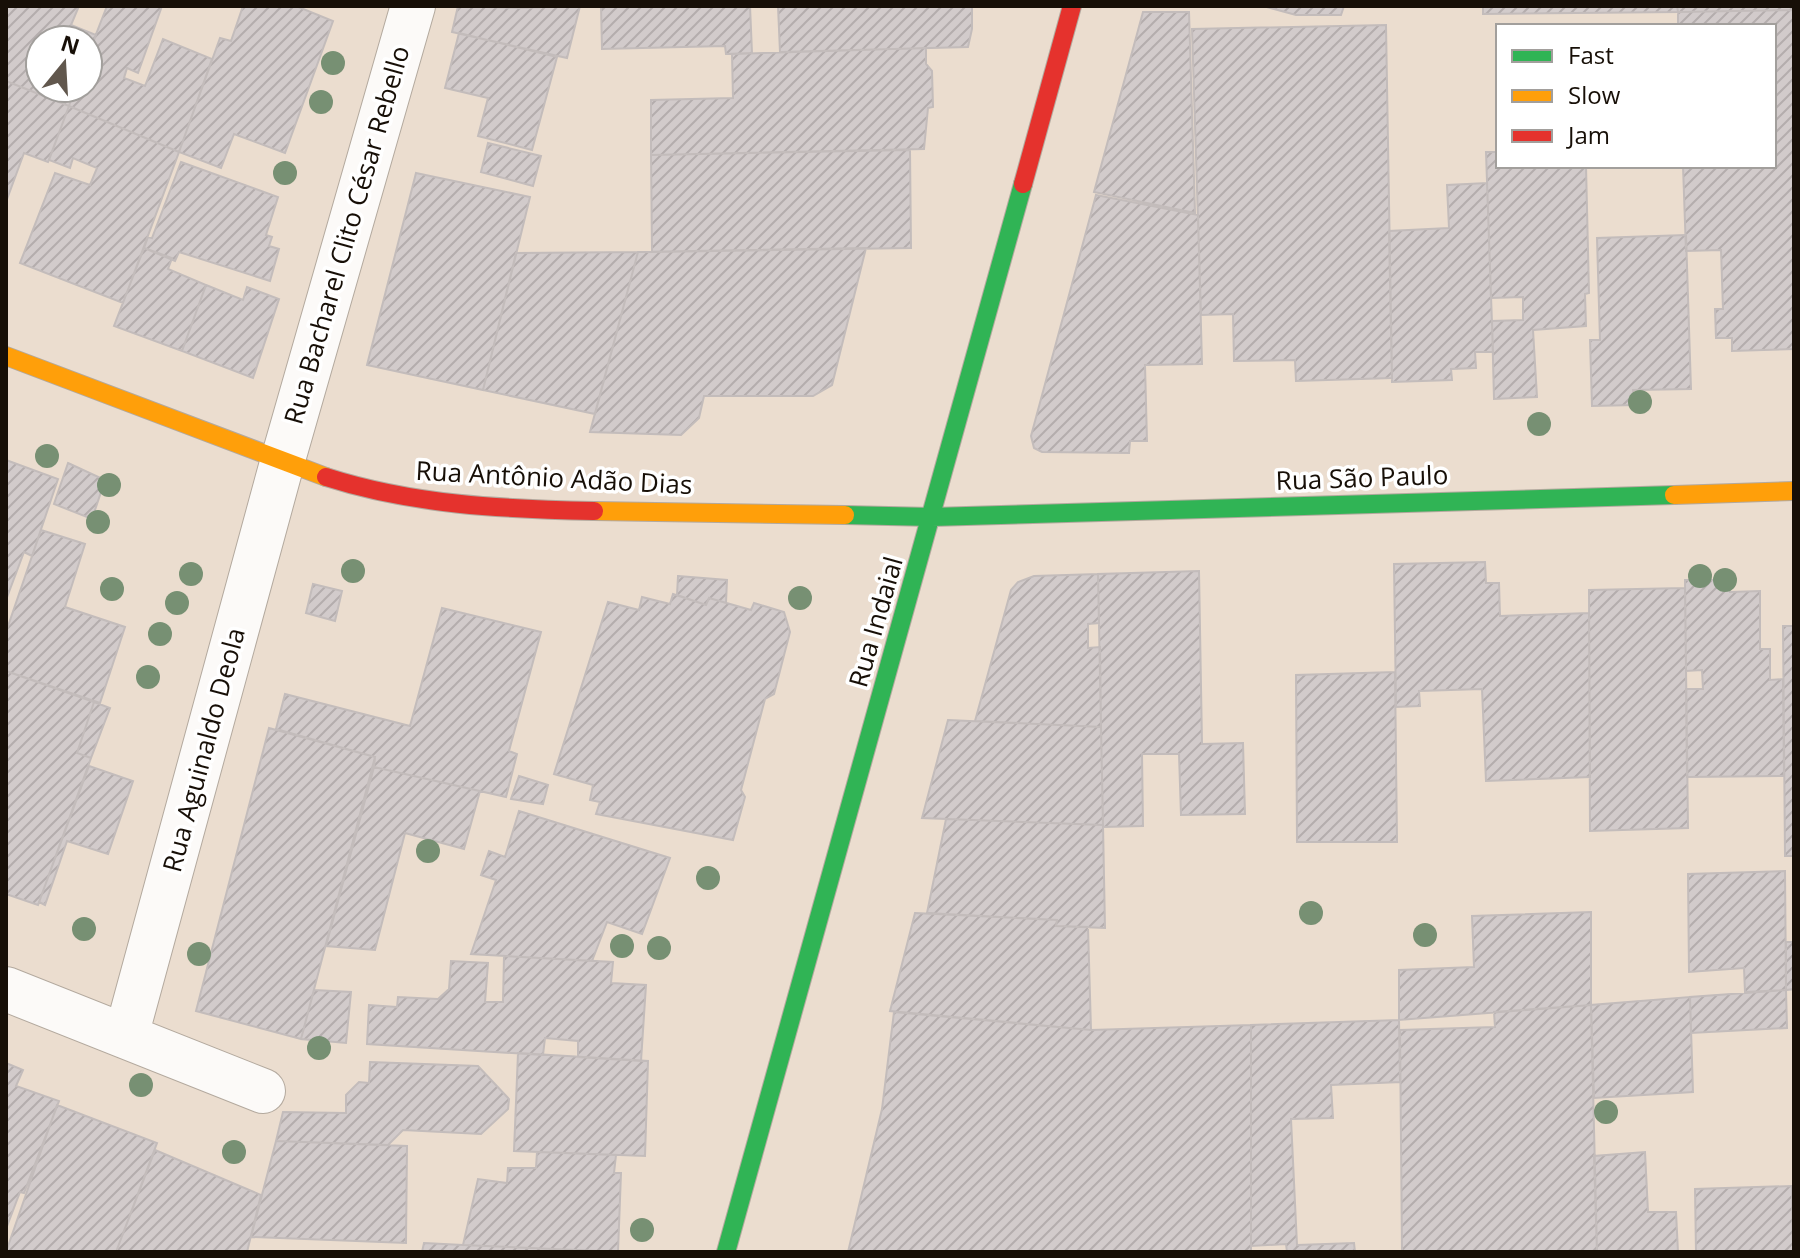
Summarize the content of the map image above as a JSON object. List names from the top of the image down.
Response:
{
  "streets": {
    "street": [
      "Rua Bacharel Clito César Rebello",
      "Rua Antônio Adão Dias",
      "Rua São Paulo",
      "Rua Indaial",
      "Rua Aguinaldo Deola"
    ]
  },
  "crossings": [
    ["Rua Bacharel Clito César Rebello", "Rua Antônio Adão Dias"],
    ["Rua Bacharel Clito César Rebello", "Rua Aguinaldo Deola"],
    ["Rua Antônio Adão Dias", "Rua São Paulo"],
    ["Rua Antônio Adão Dias", "Rua Indaial"],
    ["Rua Antônio Adão Dias", "Rua Aguinaldo Deola"],
    ["Rua São Paulo", "Rua Indaial"]
  ],
  "legend": ["Fast", "Slow", "Jam"],
  "north": "top"
}
